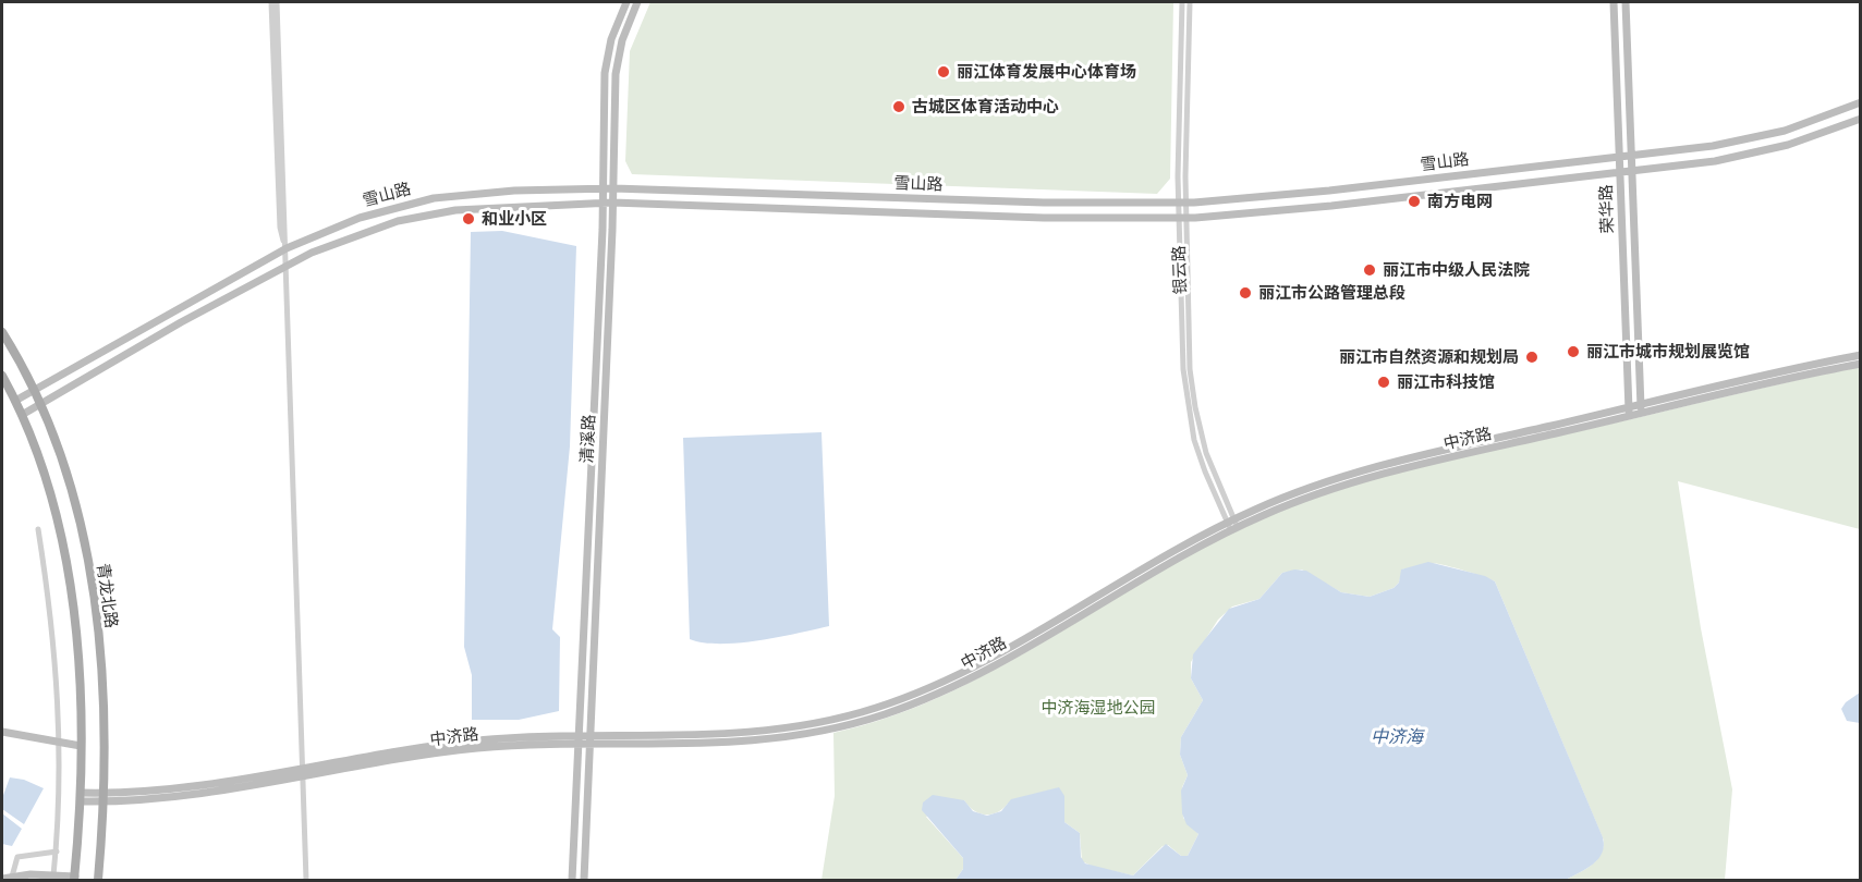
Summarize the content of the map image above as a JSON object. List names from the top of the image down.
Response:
{
  "streets": {
    "main road": ["青龙北路"],
    "street": [
      "雪山路",
      "荣华路",
      "银云路",
      "清溪路",
      "中济路"
    ]
  },
  "crossings": [
    ["雪山路", "荣华路"],
    ["雪山路", "银云路"],
    ["雪山路", "清溪路"],
    ["雪山路", "青龙北路"],
    ["荣华路", "中济路"],
    ["银云路", "中济路"],
    ["清溪路", "中济路"],
    ["中济路", "青龙北路"]
  ],
  "water": ["中济海"],
  "parks": ["中济海湿地公园"],
  "places": [
    "丽江体育发展中心体育场",
    "古城区体育活动中心",
    "南方电网",
    "和业小区",
    "丽江市中级人民法院",
    "丽江市公路管理总段",
    "丽江市城市规划展览馆",
    "丽江市自然资源和规划局",
    "丽江市科技馆"
  ]
}
